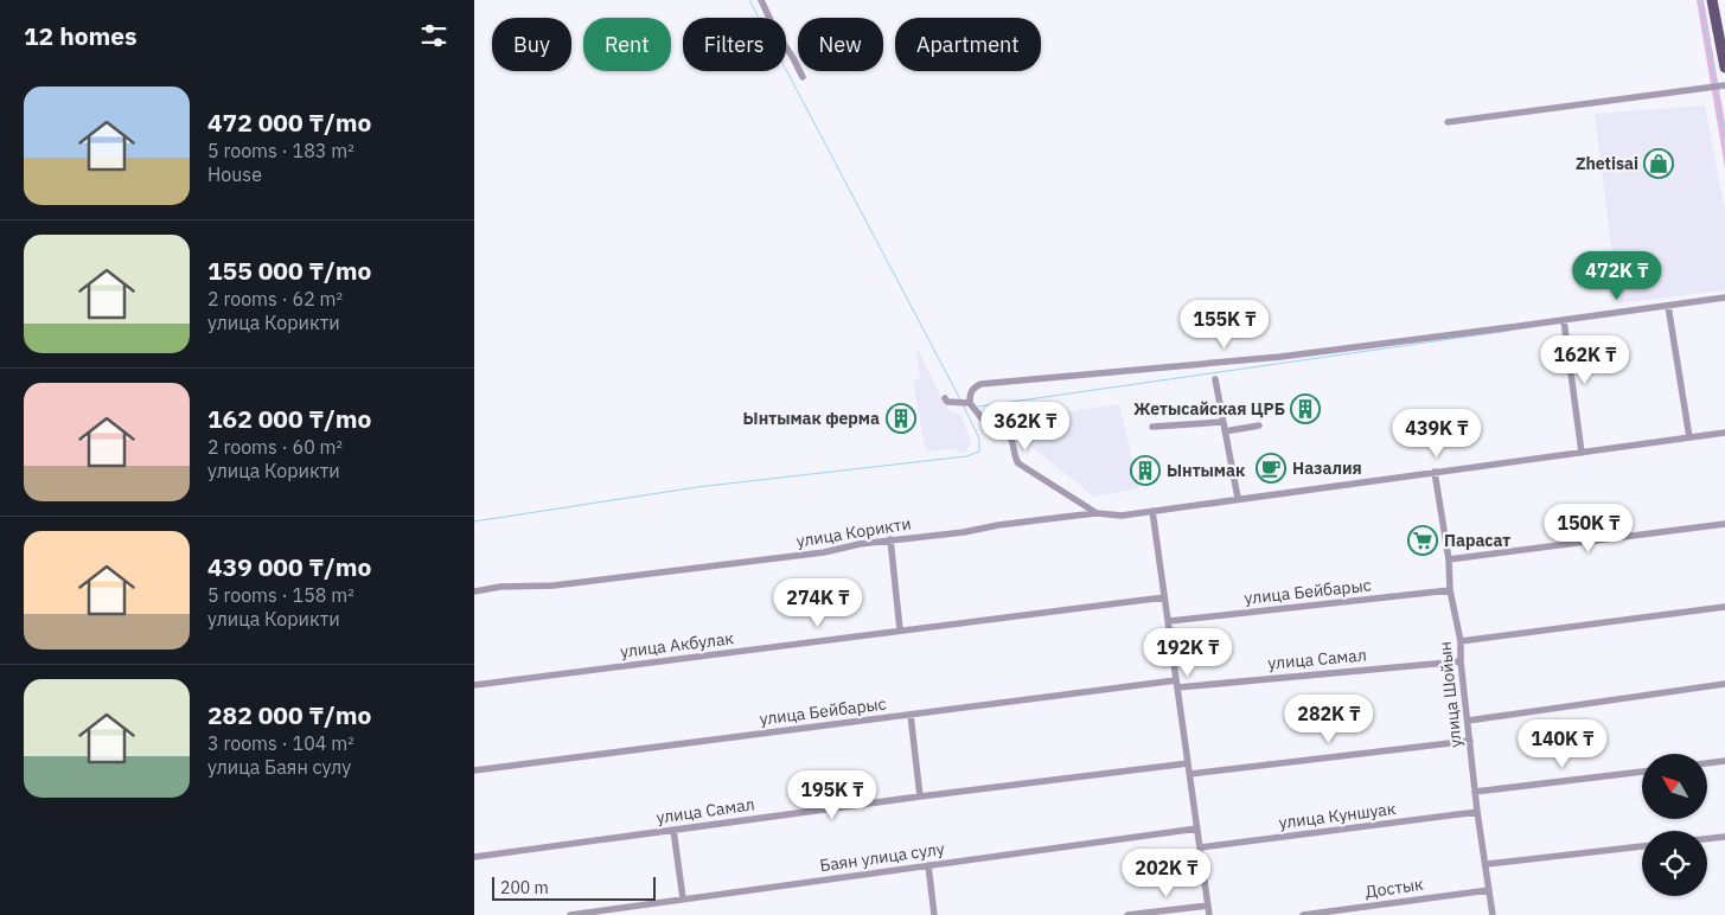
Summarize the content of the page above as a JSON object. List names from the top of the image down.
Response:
{
  "streets": {
    "street": [
      "улица Корикти",
      "улица Бейбарыс",
      "улица Акбулак",
      "улица Самал",
      "улица Шойын",
      "улица Куншуак",
      "Баян улица сулу",
      "Достык"
    ]
  },
  "crossings": [
    ["улица Корикти", "улица Шойын"],
    ["улица Бейбарыс", "улица Самал"],
    ["улица Бейбарыс", "улица Шойын"],
    ["улица Самал", "улица Шойын"],
    ["улица Шойын", "улица Куншуак"],
    ["улица Шойын", "Достык"]
  ],
  "places": {
    "shop": ["Zhetisai"],
    "building": ["Жетысайская ЦРБ", "Ынтымак ферма", "Ынтымак"],
    "cafe": ["Назалия"],
    "supermarket": ["Парасат"]
  },
  "scale_bar": "200 m",
  "north": "top left",
  "page": {
    "heading": "12 homes",
    "chip": [
      "Buy",
      "Rent",
      "Filters",
      "New",
      "Apartment"
    ],
    "list": [
      {
        "name": "472 000 ₸/mo",
        "note": "5 rooms · 183 m² · House"
      },
      {
        "name": "155 000 ₸/mo",
        "note": "2 rooms · 62 m² · улица Корикти"
      },
      {
        "name": "162 000 ₸/mo",
        "note": "2 rooms · 60 m² · улица Корикти"
      },
      {
        "name": "439 000 ₸/mo",
        "note": "5 rooms · 158 m² · улица Корикти"
      },
      {
        "name": "282 000 ₸/mo",
        "note": "3 rooms · 104 m² · улица Баян сулу"
      }
    ],
    "price": [
      "472K ₸",
      "155K ₸",
      "162K ₸",
      "362K ₸",
      "439K ₸",
      "150K ₸",
      "274K ₸",
      "192K ₸",
      "282K ₸",
      "140K ₸",
      "195K ₸",
      "202K ₸"
    ],
    "scale": "200 m"
  }
}
